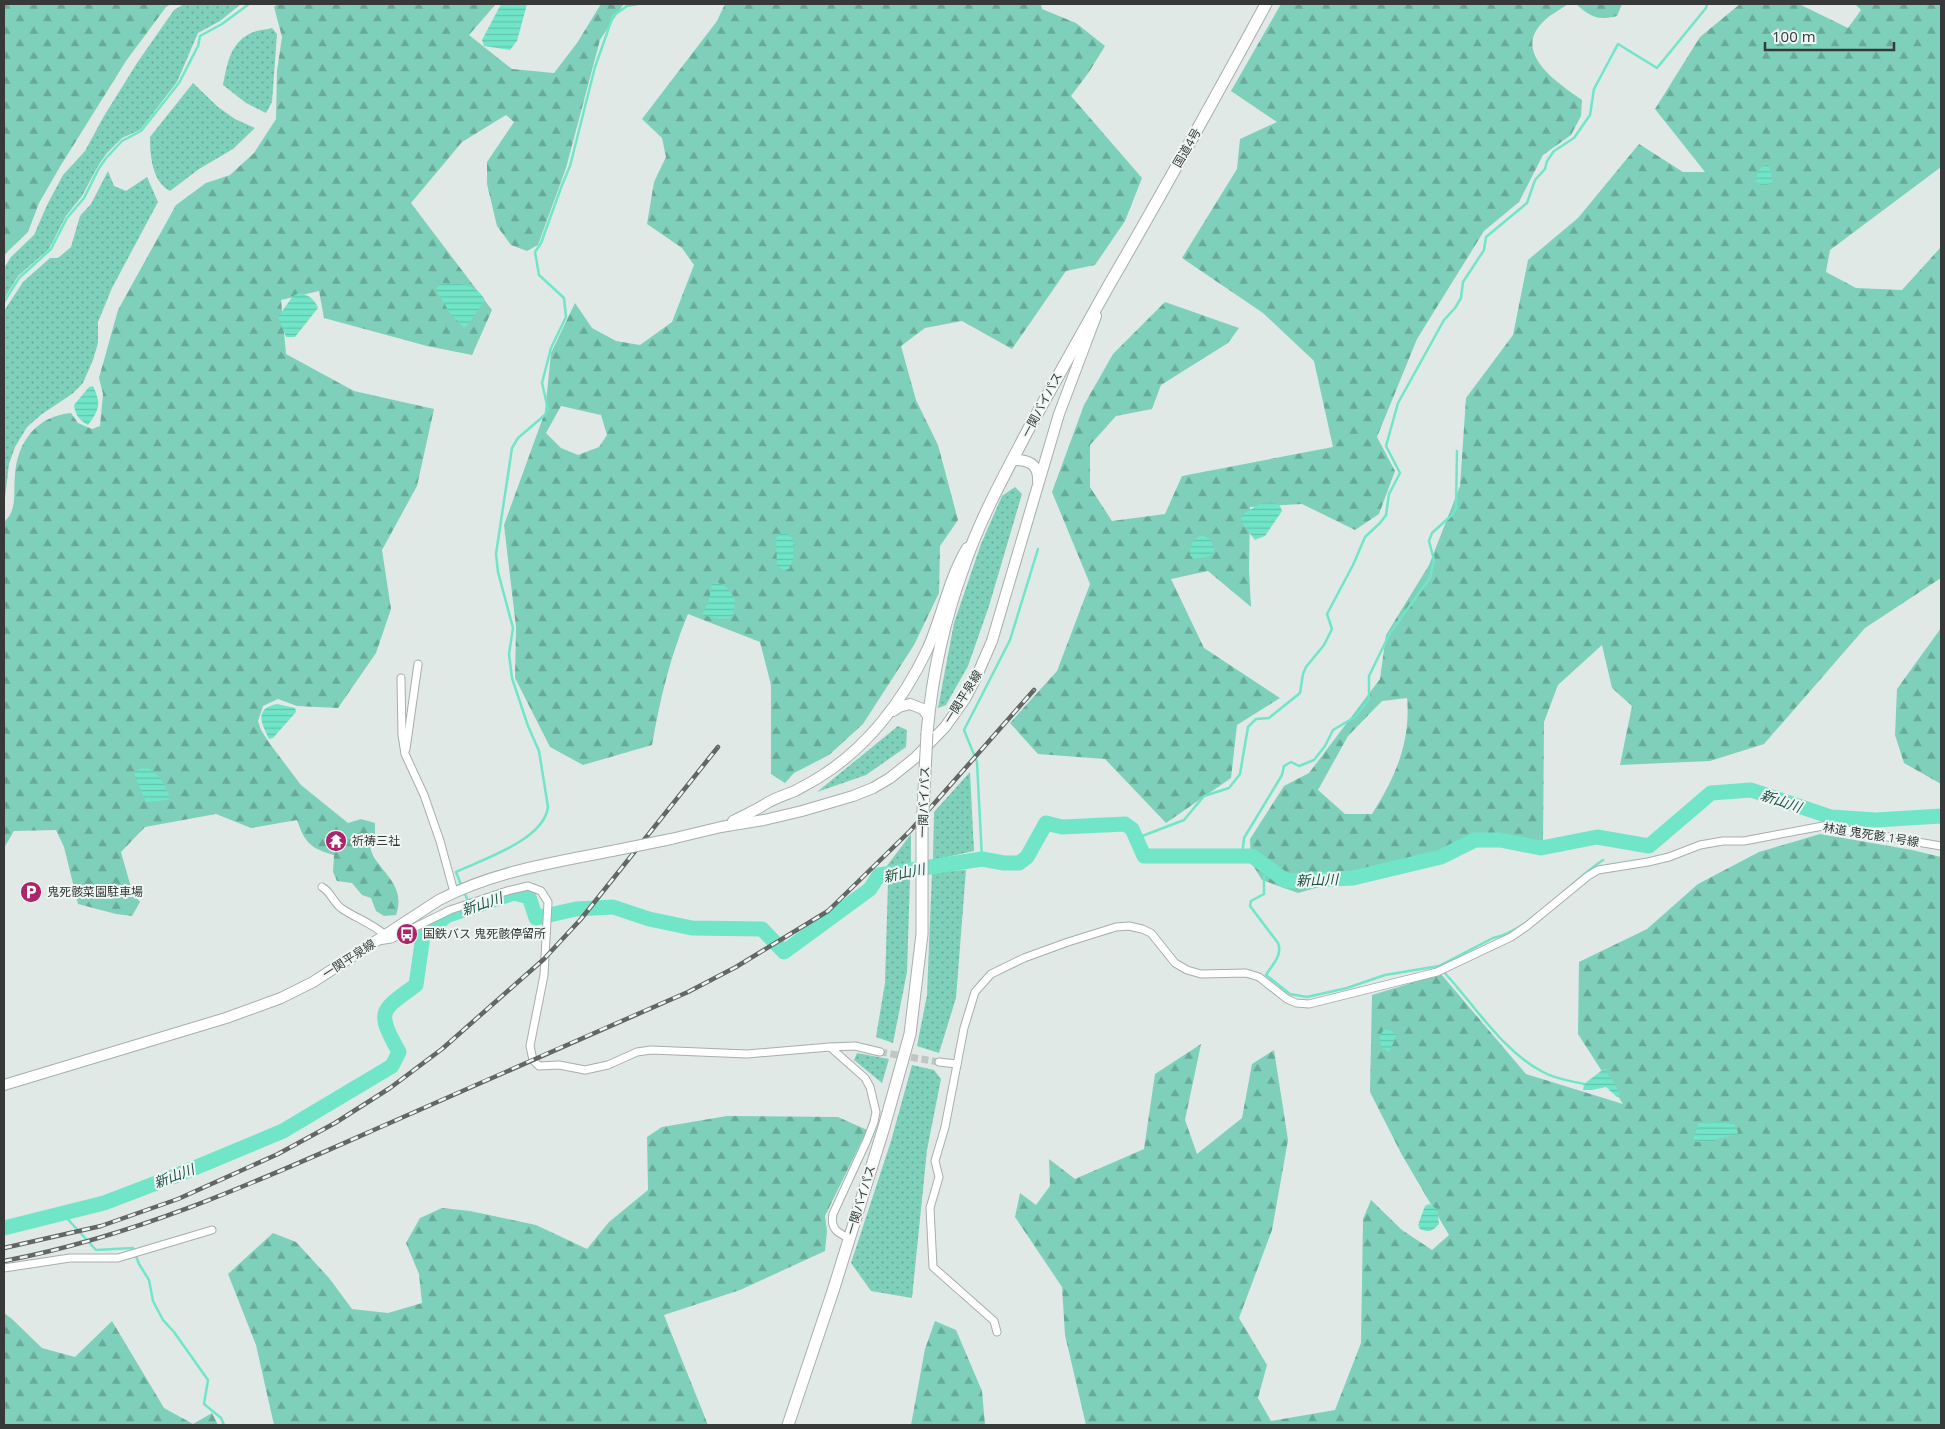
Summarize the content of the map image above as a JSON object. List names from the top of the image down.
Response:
{
  "streets": {
    "highway": ["国道4号", "一関バイパス"],
    "main road": ["一関平泉線"],
    "street": ["林道 鬼死骸 1号線"]
  },
  "crossings": [
    ["国道4号", "一関バイパス"],
    ["国道4号", "一関平泉線"],
    ["一関バイパス", "一関平泉線"]
  ],
  "water": ["新山川"],
  "places": {
    "temple": ["祈祷三社"],
    "parking": ["鬼死骸菜園駐車場"],
    "bus stop": ["国鉄バス 鬼死骸停留所"]
  },
  "scale_bar": "100 m"
}
